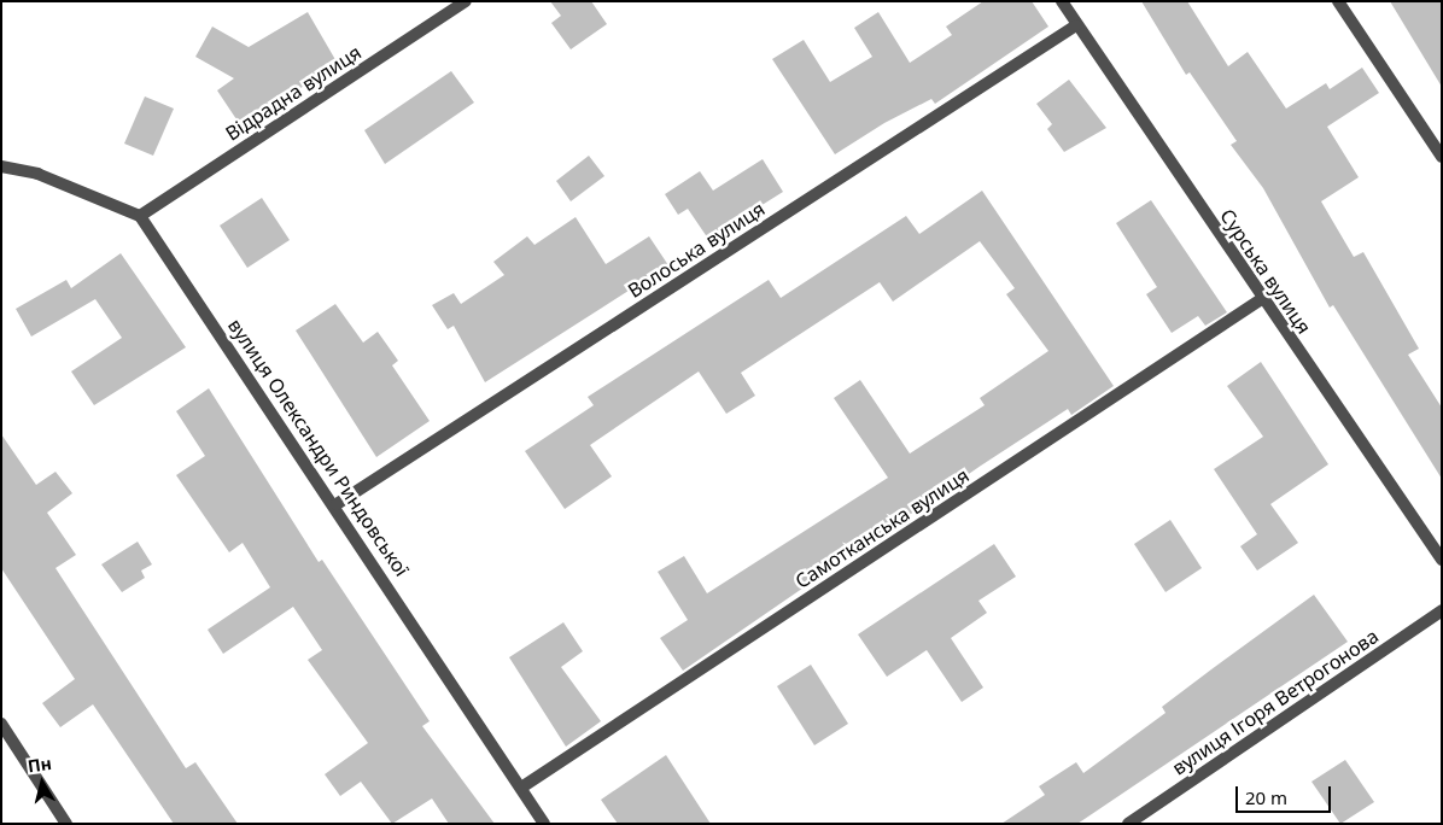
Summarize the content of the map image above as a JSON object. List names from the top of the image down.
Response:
{
  "streets": {
    "street": [
      "Відрадна вулиця",
      "Волоська вулиця",
      "Сурська вулиця",
      "вулиця Олександри Риндовської",
      "Самотканська вулиця",
      "вулиця Ігоря Ветрогонова"
    ]
  },
  "crossings": [
    ["Відрадна вулиця", "вулиця Олександри Риндовської"],
    ["Волоська вулиця", "Сурська вулиця"],
    ["Волоська вулиця", "вулиця Олександри Риндовської"],
    ["Сурська вулиця", "Самотканська вулиця"],
    ["вулиця Олександри Риндовської", "Самотканська вулиця"]
  ],
  "scale_bar": "20 m",
  "north": "top"
}
